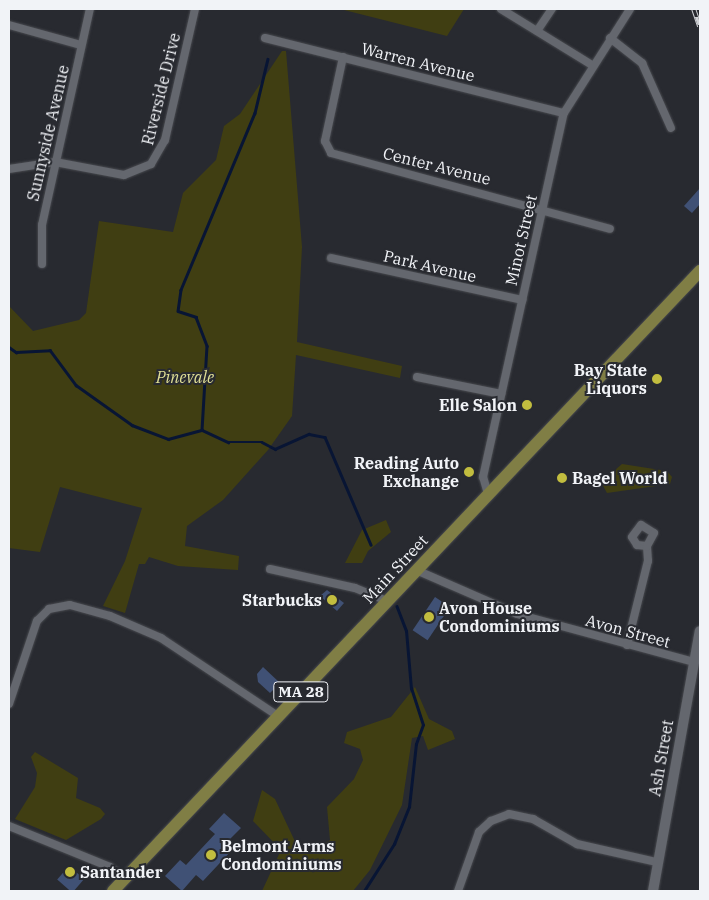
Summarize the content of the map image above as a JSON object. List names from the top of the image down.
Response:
{
  "streets": {
    "main road": ["Main Street", "MA 28"],
    "street": [
      "Warren Avenue",
      "Riverside Drive",
      "Sunnyside Avenue",
      "Center Avenue",
      "Minot Street",
      "Park Avenue",
      "Avon Street",
      "Ash Street"
    ]
  },
  "crossings": [
    ["Warren Avenue", "Center Avenue"],
    ["Warren Avenue", "Minot Street"],
    ["Riverside Drive", "Sunnyside Avenue"],
    ["Center Avenue", "Minot Street"],
    ["Minot Street", "Park Avenue"],
    ["Minot Street", "Main Street"],
    ["Main Street", "Avon Street"],
    ["Avon Street", "Ash Street"]
  ],
  "parks": ["Pinevale"],
  "places": [
    "Bay State Liquors",
    "Elle Salon",
    "Reading Auto Exchange",
    "Bagel World",
    "Starbucks",
    "Avon House Condominiums",
    "Belmont Arms Condominiums",
    "Santander"
  ]
}
